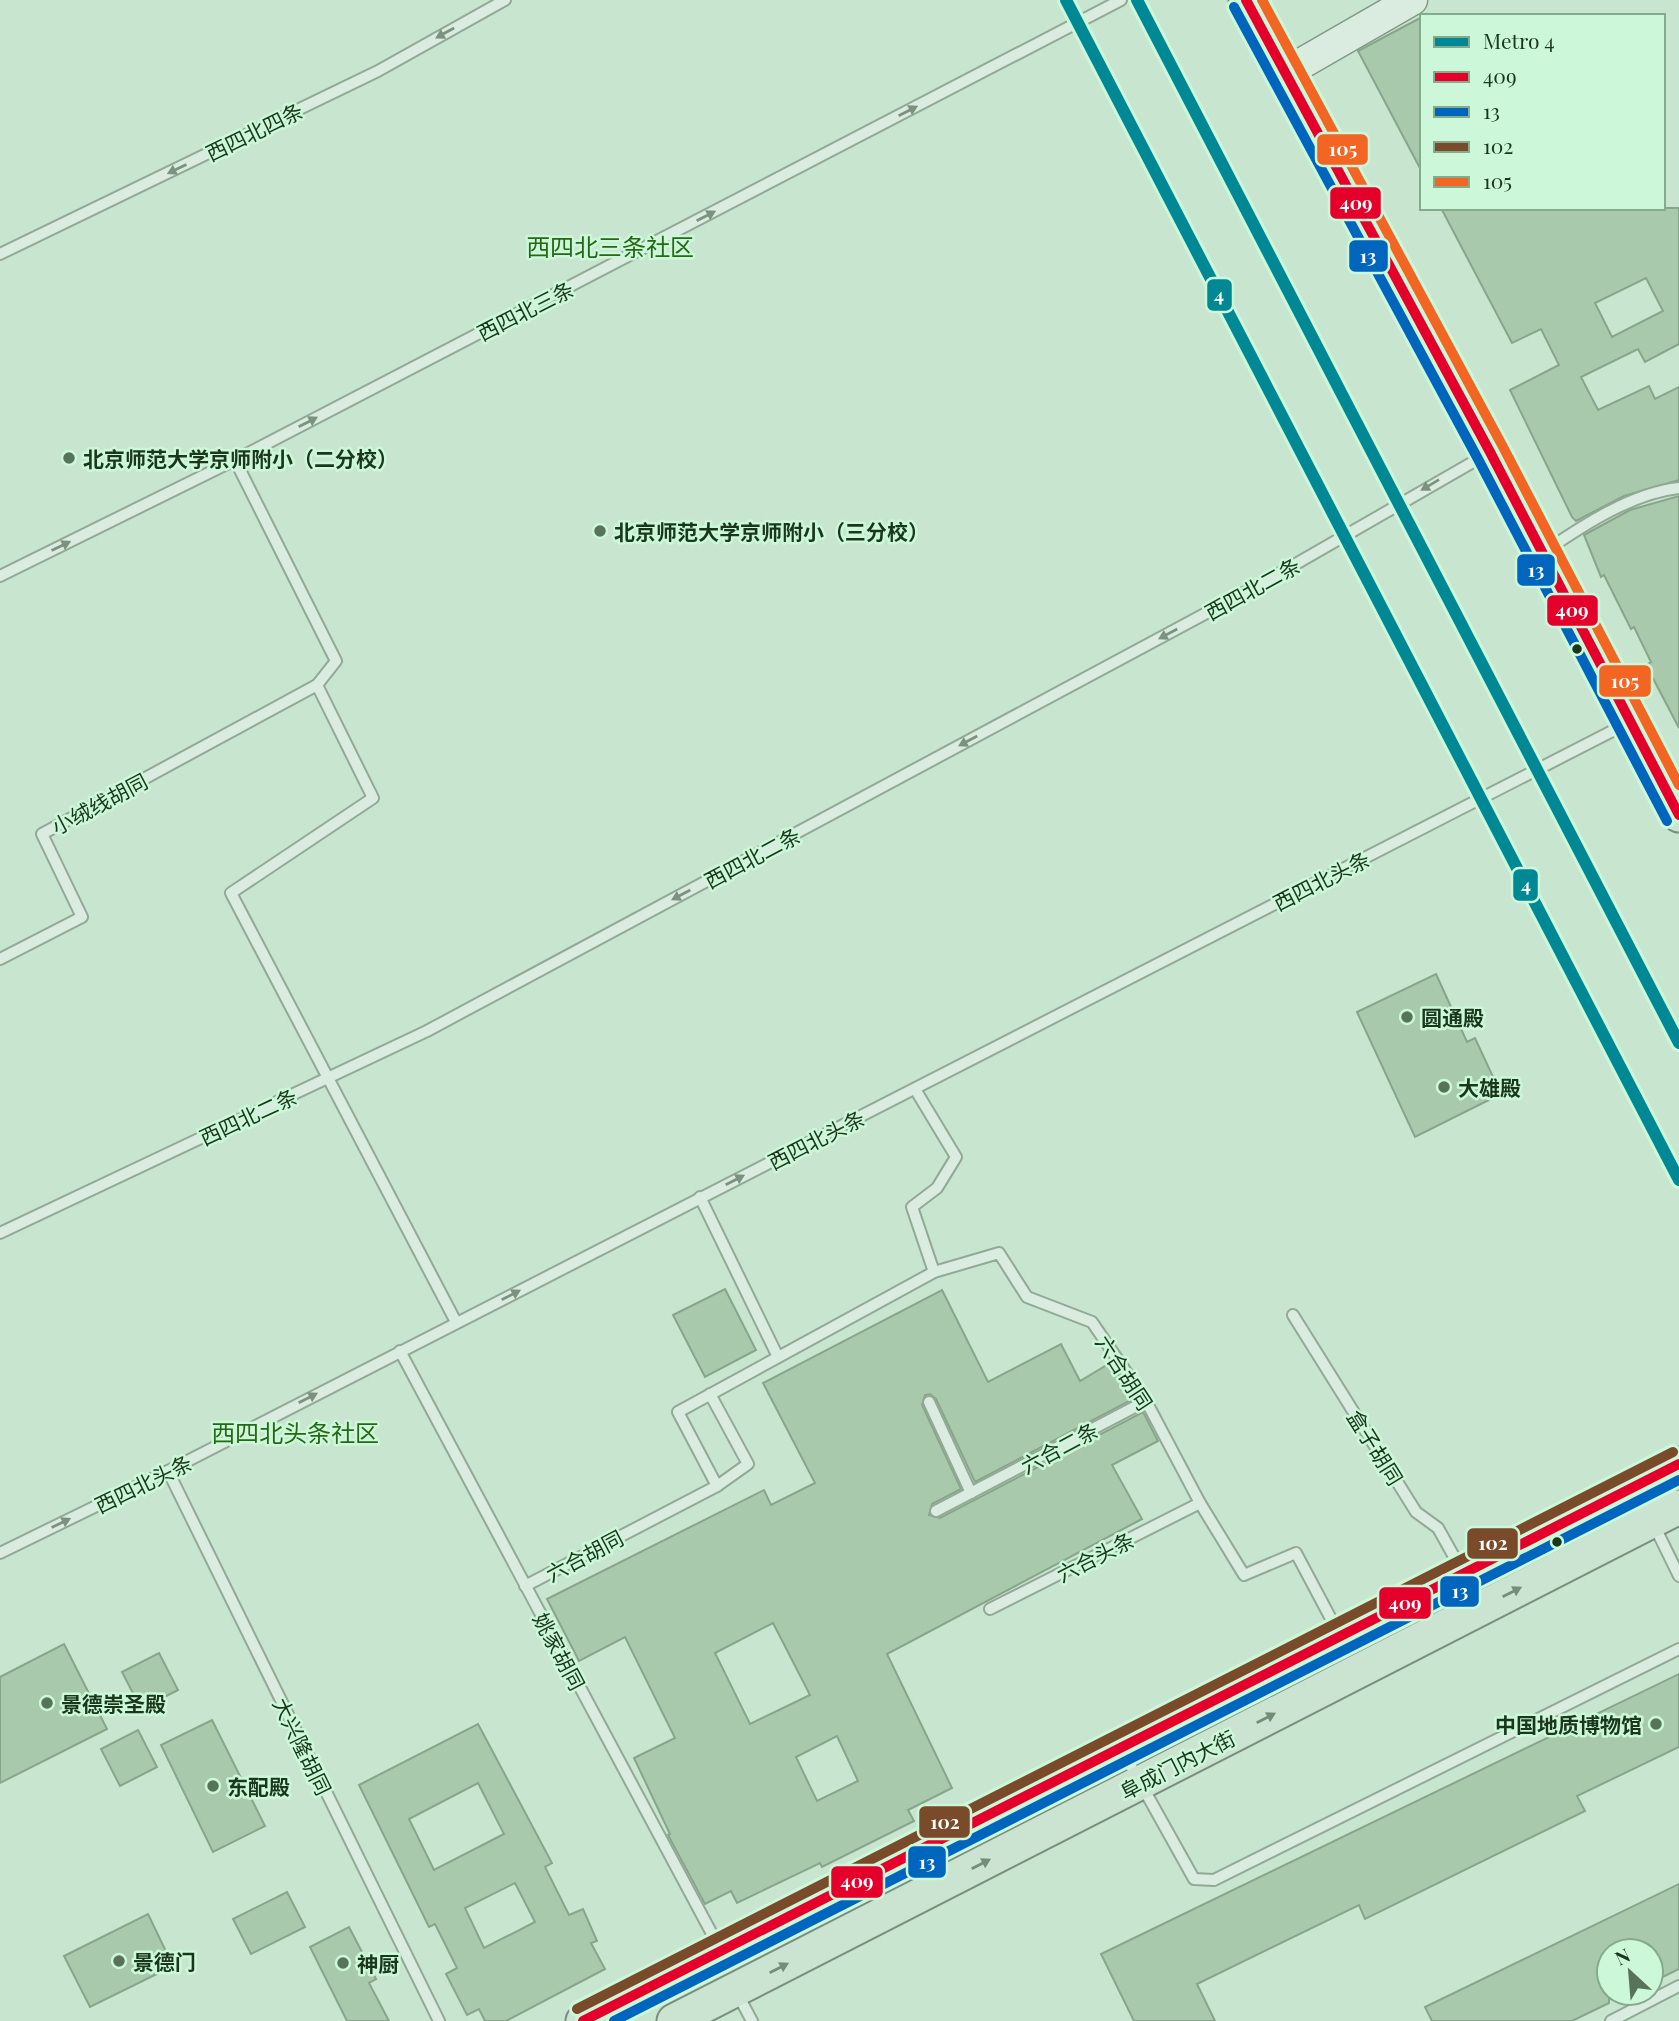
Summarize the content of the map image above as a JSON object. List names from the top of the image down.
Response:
{
  "streets": {
    "main road": ["阜成门内大街"],
    "lane": [
      "西四北四条",
      "西四北三条",
      "西四北二条",
      "小绒线胡同",
      "西四北头条",
      "六合胡同",
      "六合二条",
      "盒子胡同",
      "六合头条",
      "姚家胡同",
      "大兴隆胡同"
    ]
  },
  "crossings": [
    ["西四北头条", "姚家胡同"],
    ["西四北头条", "大兴隆胡同"],
    ["六合胡同", "六合二条"],
    ["六合胡同", "六合头条"],
    ["六合胡同", "姚家胡同"],
    ["六合胡同", "阜成门内大街"],
    ["盒子胡同", "阜成门内大街"],
    ["姚家胡同", "阜成门内大街"]
  ],
  "one_way": [
    "西四北四条",
    "西四北三条",
    "西四北二条",
    "西四北头条"
  ],
  "districts": ["西四北三条社区", "西四北头条社区"],
  "places": [
    "北京师范大学京师附小（二分校）",
    "北京师范大学京师附小（三分校）",
    "圆通殿",
    "大雄殿",
    "景德崇圣殿",
    "中国地质博物馆",
    "东配殿",
    "景德门",
    "神厨"
  ],
  "lines": [
    "metro line 4",
    "transit line 409",
    "transit line 105",
    "transit line 13",
    "transit line 102"
  ],
  "legend": [
    "Metro 4",
    "409",
    "13",
    "102",
    "105"
  ],
  "north": "top left"
}
